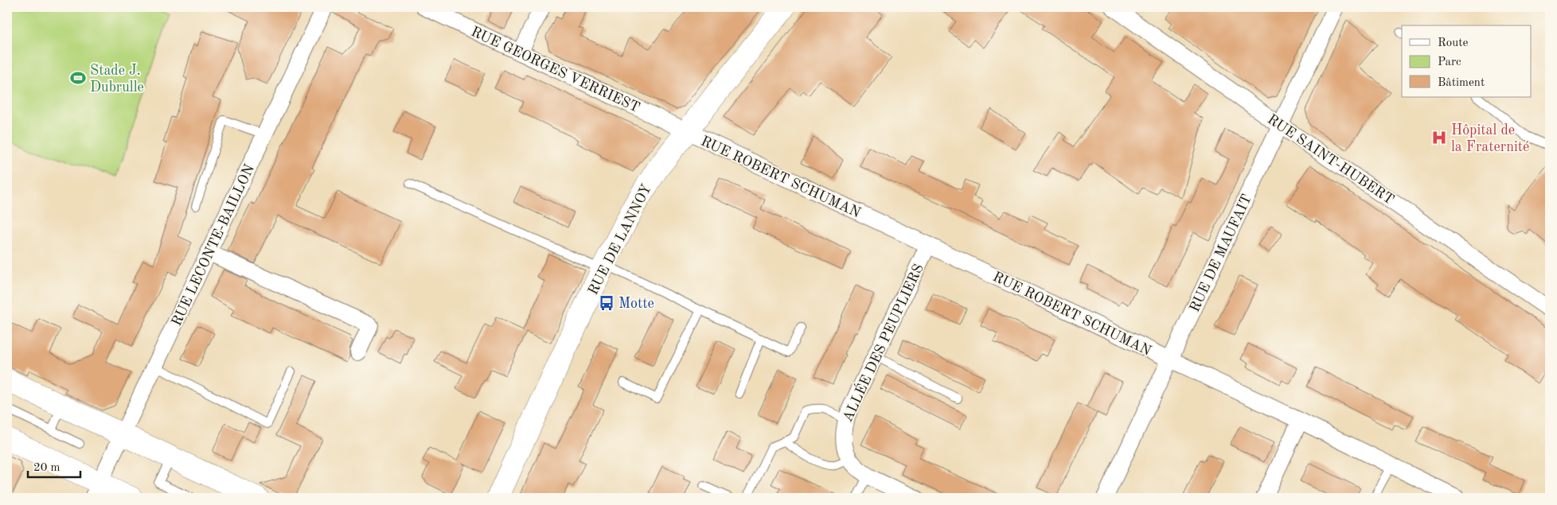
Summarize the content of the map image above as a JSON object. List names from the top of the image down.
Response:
{
  "streets": {
    "main road": ["RUE DE LANNOY"],
    "street": [
      "RUE GEORGES VERRIEST",
      "RUE SAINT-HUBERT",
      "RUE ROBERT SCHUMAN",
      "RUE LECONTE-BAILLON",
      "RUE DE MAUFAIT",
      "ALLÉE DES PEUPLIERS"
    ]
  },
  "crossings": [
    ["RUE GEORGES VERRIEST", "RUE ROBERT SCHUMAN"],
    ["RUE GEORGES VERRIEST", "RUE DE LANNOY"],
    ["RUE SAINT-HUBERT", "RUE DE MAUFAIT"],
    ["RUE ROBERT SCHUMAN", "RUE DE LANNOY"],
    ["RUE ROBERT SCHUMAN", "RUE DE MAUFAIT"],
    ["RUE ROBERT SCHUMAN", "ALLÉE DES PEUPLIERS"]
  ],
  "places": {
    "sports": ["Stade J. Dubrulle"],
    "hospital": ["Hôpital de la Fraternité"],
    "bus stop": ["Motte"]
  },
  "legend": ["Route", "Parc", "Bâtiment"],
  "scale_bar": "20 m"
}
